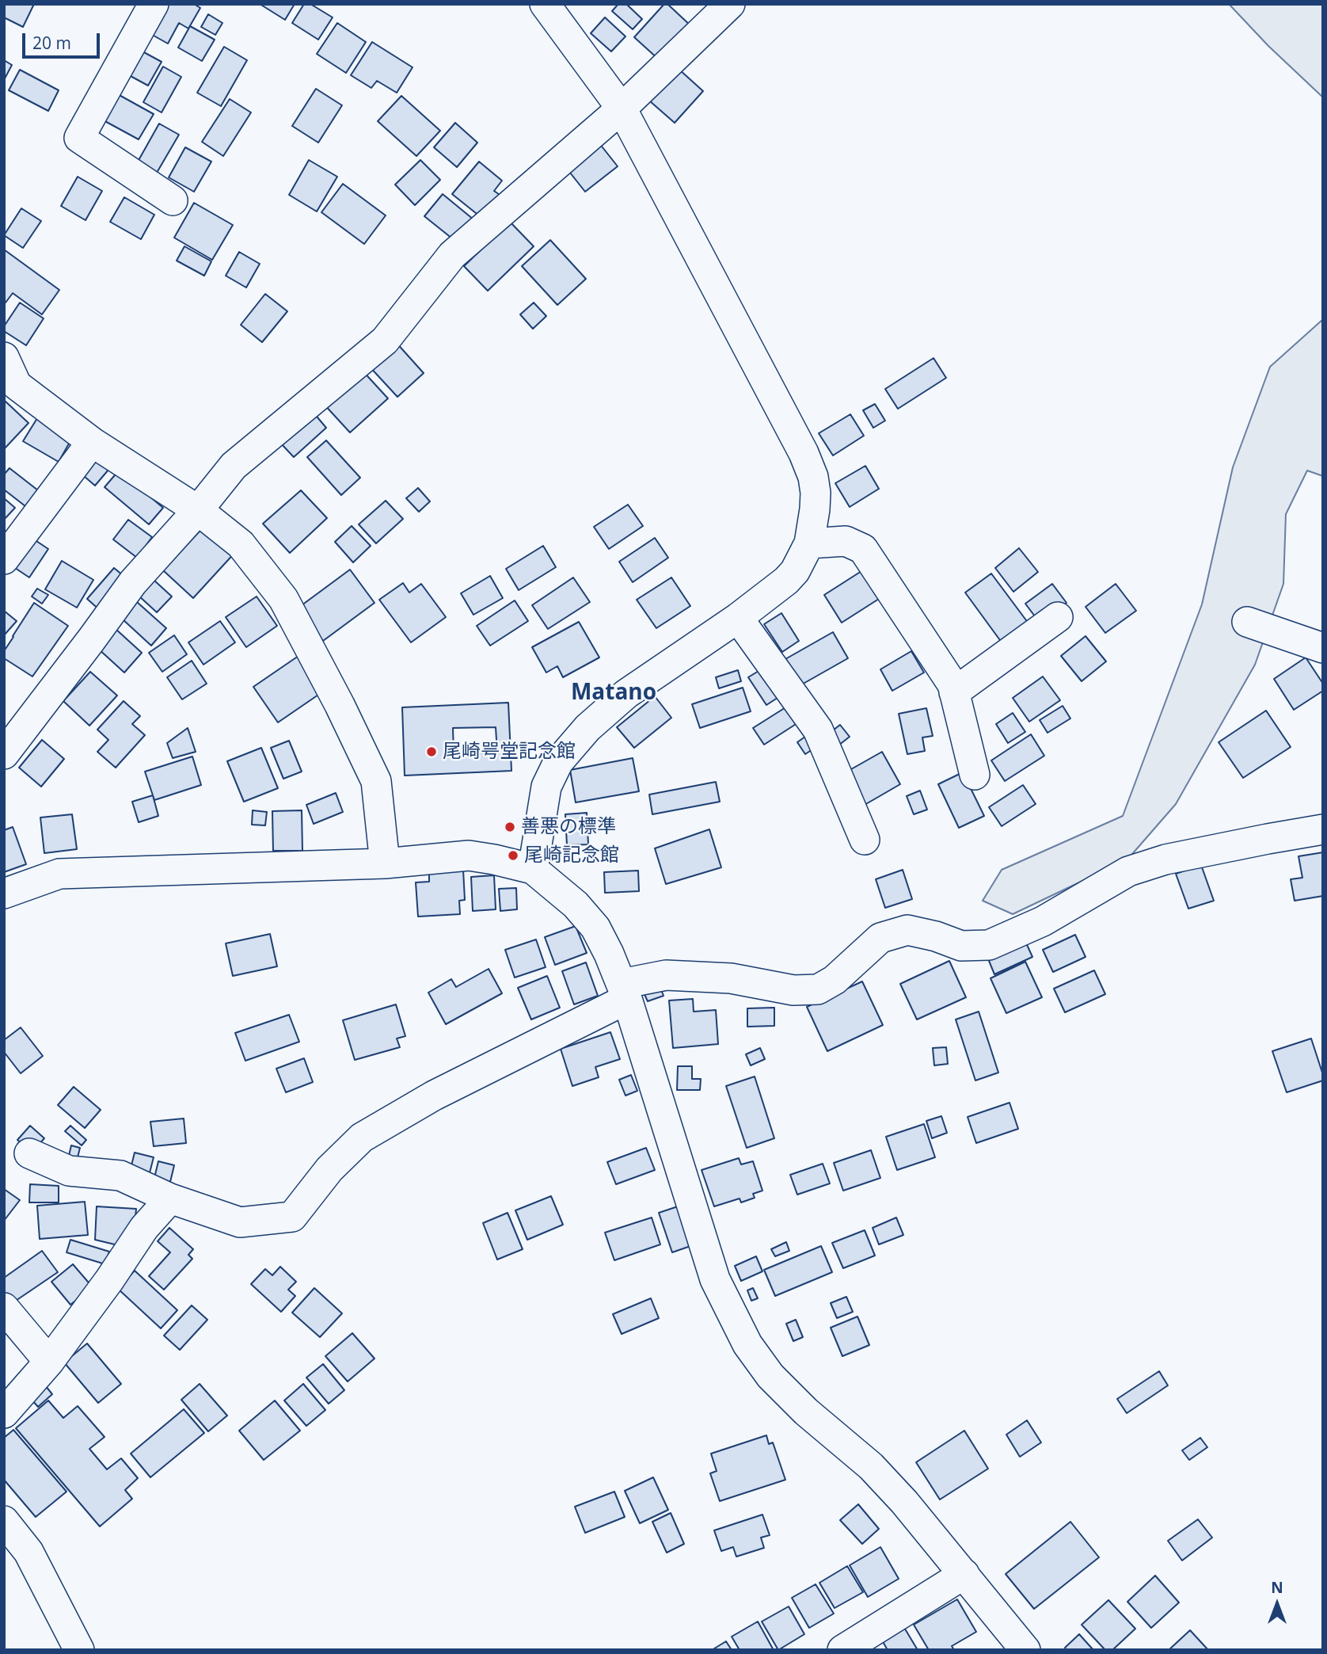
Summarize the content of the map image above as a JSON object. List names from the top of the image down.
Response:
{
  "districts": ["Matano"],
  "places": ["尾崎咢堂記念館", "善悪の標準", "尾崎記念館"],
  "scale_bar": "20 m",
  "north": "top"
}
